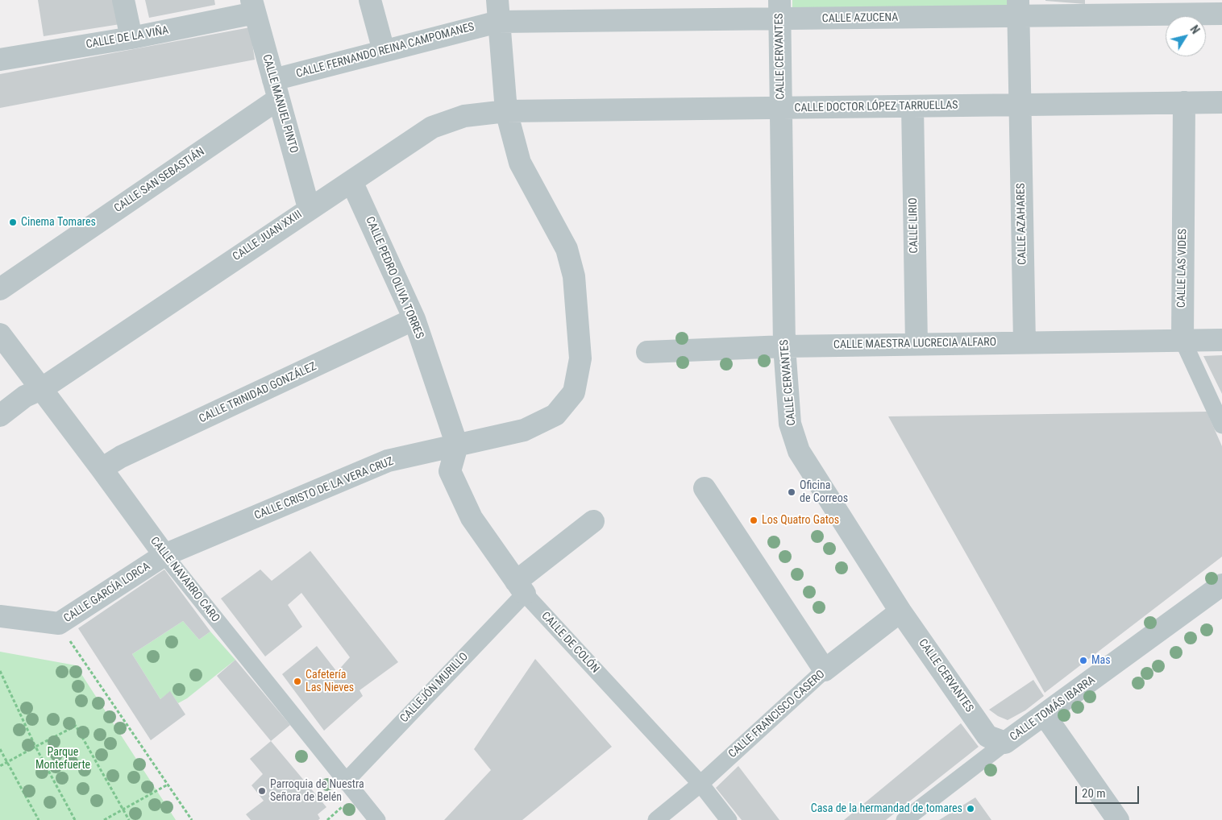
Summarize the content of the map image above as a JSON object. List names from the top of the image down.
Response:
{
  "streets": {
    "street": [
      "CALLE AZUCENA",
      "CALLE DE LA VIÑA",
      "CALLE FERNANDO REINA CAMPOMANES",
      "CALLE CERVANTES",
      "CALLE MANUEL PINTO",
      "CALLE DOCTOR LÓPEZ TARRUELLAS",
      "CALLE SAN SEBASTIÁN",
      "CALLE AZAHARES",
      "CALLE LIRIO",
      "CALLE JUAN XXIII",
      "CALLE LAS VIDES",
      "CALLE PEDRO OLIVA TORRES",
      "CALLE MAESTRA LUCRECIA ALFARO",
      "CALLE TRINIDAD GONZÁLEZ",
      "CALLE CRISTO DE LA VERA CRUZ",
      "CALLE NAVARRO CARO",
      "CALLE GARCÍA LORCA",
      "CALLE DE COLÓN",
      "CALLEJÓN MURILLO",
      "CALLE TOMÁS IBARRA",
      "CALLE FRANCISCO CASERO"
    ]
  },
  "crossings": [
    ["CALLE AZUCENA", "CALLE FERNANDO REINA CAMPOMANES"],
    ["CALLE AZUCENA", "CALLE CERVANTES"],
    ["CALLE AZUCENA", "CALLE AZAHARES"],
    ["CALLE AZUCENA", "CALLE CRISTO DE LA VERA CRUZ"],
    ["CALLE DE LA VIÑA", "CALLE MANUEL PINTO"],
    ["CALLE FERNANDO REINA CAMPOMANES", "CALLE MANUEL PINTO"],
    ["CALLE FERNANDO REINA CAMPOMANES", "CALLE SAN SEBASTIÁN"],
    ["CALLE FERNANDO REINA CAMPOMANES", "CALLE CRISTO DE LA VERA CRUZ"],
    ["CALLE CERVANTES", "CALLE DOCTOR LÓPEZ TARRUELLAS"],
    ["CALLE CERVANTES", "CALLE MAESTRA LUCRECIA ALFARO"],
    ["CALLE CERVANTES", "CALLE TOMÁS IBARRA"],
    ["CALLE CERVANTES", "CALLE FRANCISCO CASERO"],
    ["CALLE MANUEL PINTO", "CALLE SAN SEBASTIÁN"],
    ["CALLE MANUEL PINTO", "CALLE JUAN XXIII"],
    ["CALLE DOCTOR LÓPEZ TARRUELLAS", "CALLE AZAHARES"],
    ["CALLE DOCTOR LÓPEZ TARRUELLAS", "CALLE LIRIO"],
    ["CALLE DOCTOR LÓPEZ TARRUELLAS", "CALLE JUAN XXIII"],
    ["CALLE DOCTOR LÓPEZ TARRUELLAS", "CALLE LAS VIDES"],
    ["CALLE DOCTOR LÓPEZ TARRUELLAS", "CALLE CRISTO DE LA VERA CRUZ"],
    ["CALLE AZAHARES", "CALLE MAESTRA LUCRECIA ALFARO"],
    ["CALLE LIRIO", "CALLE MAESTRA LUCRECIA ALFARO"],
    ["CALLE JUAN XXIII", "CALLE PEDRO OLIVA TORRES"],
    ["CALLE JUAN XXIII", "CALLE CRISTO DE LA VERA CRUZ"],
    ["CALLE JUAN XXIII", "CALLE NAVARRO CARO"],
    ["CALLE LAS VIDES", "CALLE MAESTRA LUCRECIA ALFARO"],
    ["CALLE PEDRO OLIVA TORRES", "CALLE TRINIDAD GONZÁLEZ"],
    ["CALLE PEDRO OLIVA TORRES", "CALLE CRISTO DE LA VERA CRUZ"],
    ["CALLE PEDRO OLIVA TORRES", "CALLE DE COLÓN"],
    ["CALLE TRINIDAD GONZÁLEZ", "CALLE NAVARRO CARO"],
    ["CALLE CRISTO DE LA VERA CRUZ", "CALLE NAVARRO CARO"],
    ["CALLE CRISTO DE LA VERA CRUZ", "CALLE GARCÍA LORCA"],
    ["CALLE CRISTO DE LA VERA CRUZ", "CALLE DE COLÓN"],
    ["CALLE NAVARRO CARO", "CALLE GARCÍA LORCA"],
    ["CALLE NAVARRO CARO", "CALLEJÓN MURILLO"],
    ["CALLE DE COLÓN", "CALLEJÓN MURILLO"],
    ["CALLE DE COLÓN", "CALLE FRANCISCO CASERO"]
  ],
  "parks": ["Parque Montefuerte"],
  "places": [
    "Cinema Tomares",
    "Oficina de Correos",
    "Los Quatro Gatos",
    "Mas",
    "Cafetería Las Nieves",
    "Parroquia de Nuestra Señora de Belén",
    "Casa de la hermandad de tomares"
  ],
  "scale_bar": "20 m",
  "north": "top right"
}
